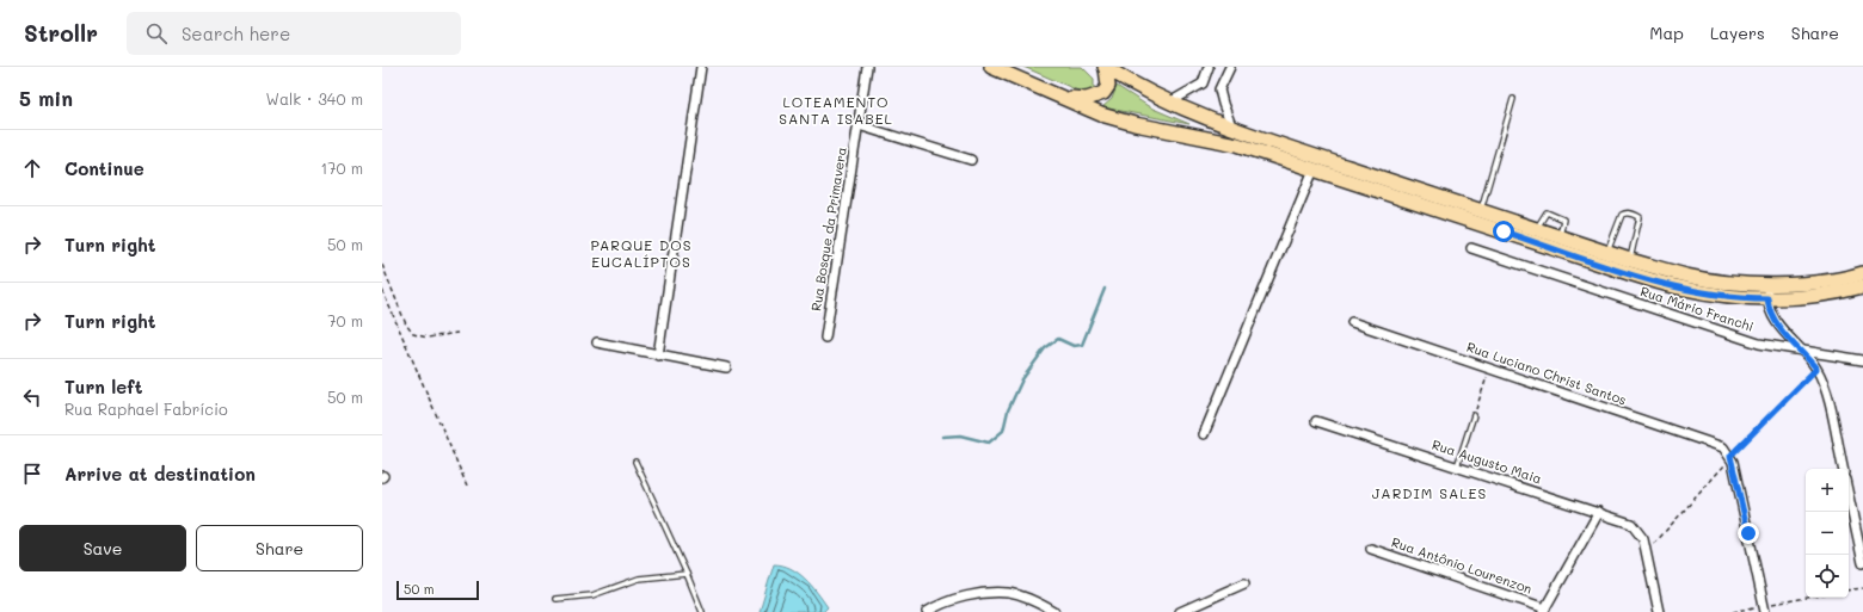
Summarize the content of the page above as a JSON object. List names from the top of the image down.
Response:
{
  "streets": {
    "street": [
      "Rua Bosque da Primavera",
      "Rua Mário Franchi",
      "Rua Luciano Christ Santos",
      "Rua Augusto Maia",
      "Rua Antônio Lourenzon"
    ]
  },
  "districts": ["LOTEAMENTO SANTA ISABEL", "PARQUE DOS EUCALÍPTOS", "JARDIM SALES"],
  "scale_bar": "50 m",
  "page": {
    "header": "Strollr",
    "search": "Search here",
    "nav": ["Map", "Layers", "Share"],
    "heading": ["5 min", "Walk · 340 m"],
    "list": [
      ["Continue", "170 m"],
      ["Turn right", "50 m"],
      ["Turn right", "70 m"],
      ["Turn left", "Rua Raphael Fabrício", "50 m"],
      "Arrive at destination"
    ],
    "map_buttons": ["+", "−"],
    "buttons": ["Save", "Share"],
    "scale": "50 m"
  }
}
